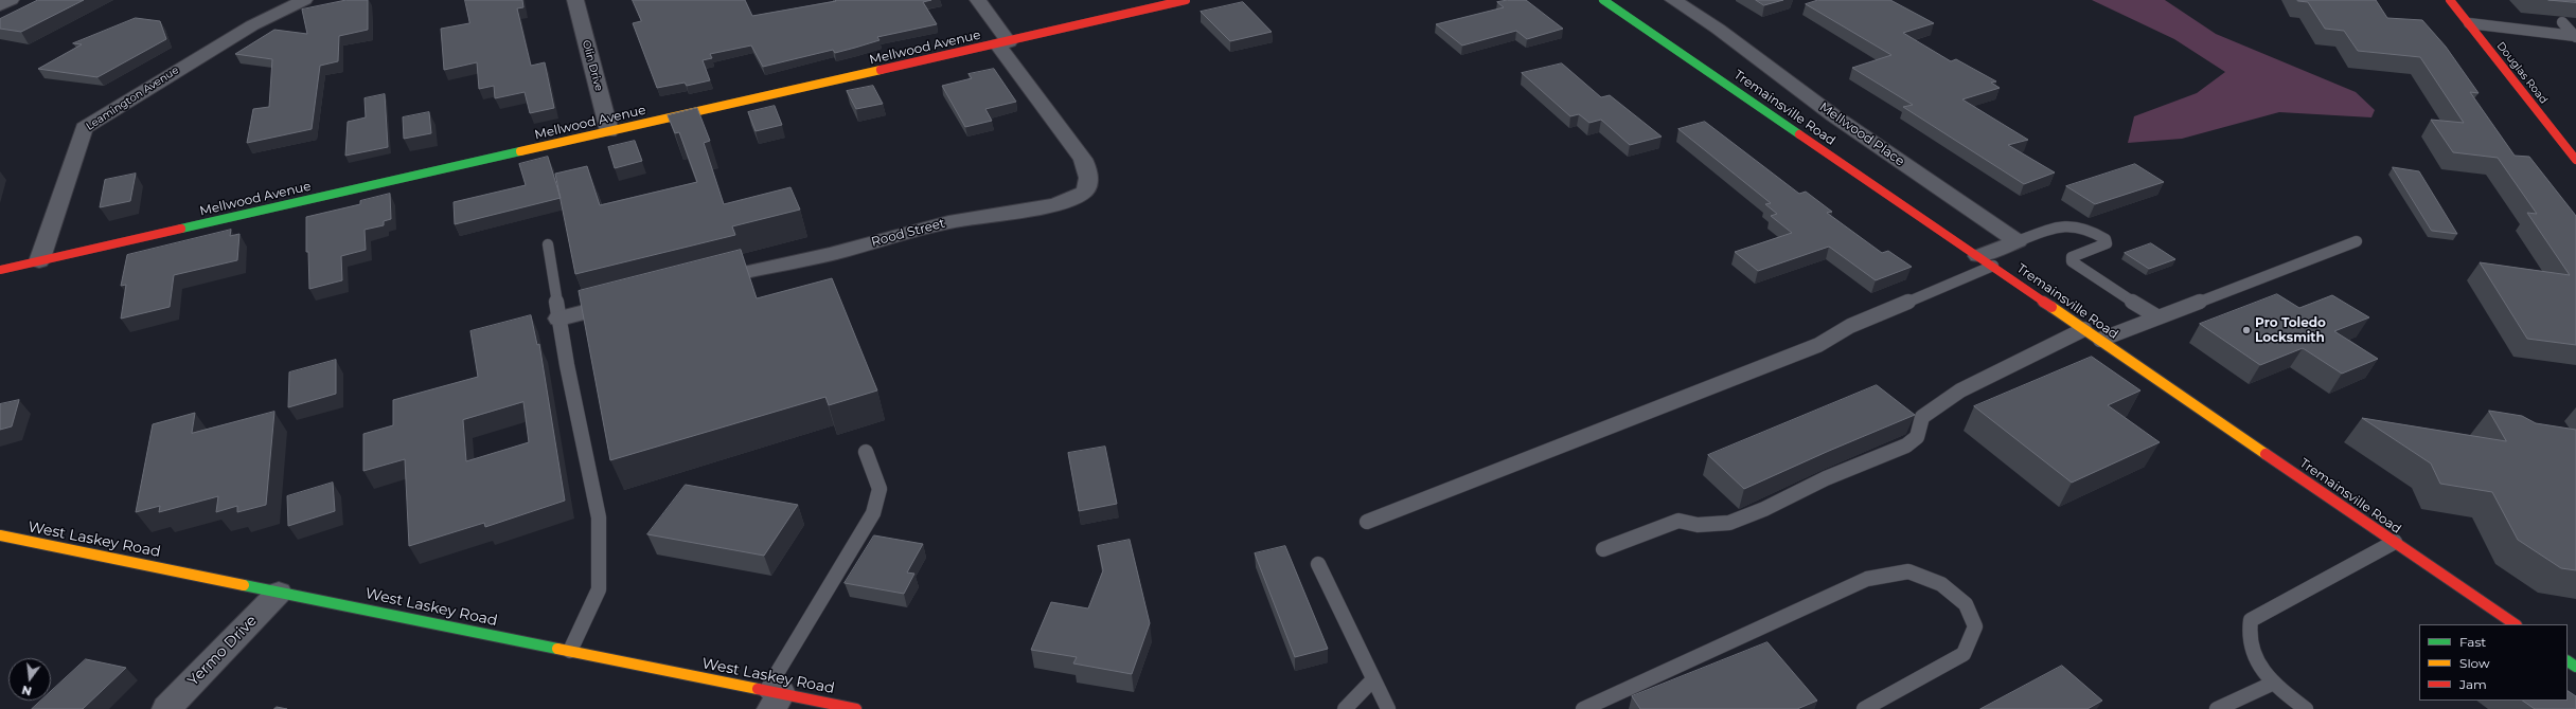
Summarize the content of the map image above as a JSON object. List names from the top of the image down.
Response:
{
  "streets": {
    "street": [
      "Mellwood Avenue",
      "Olin Drive",
      "Douglas Road",
      "Leamington Avenue",
      "Tremainsville Road",
      "Mellwood Place",
      "Rood Street",
      "West Laskey Road",
      "Yermo Drive"
    ]
  },
  "crossings": [
    ["Mellwood Avenue", "Olin Drive"],
    ["Mellwood Avenue", "Leamington Avenue"],
    ["Mellwood Avenue", "Rood Street"],
    ["West Laskey Road", "Yermo Drive"]
  ],
  "places": ["Pro Toledo Locksmith"],
  "legend": ["Fast", "Slow", "Jam"],
  "north": "bottom"
}
